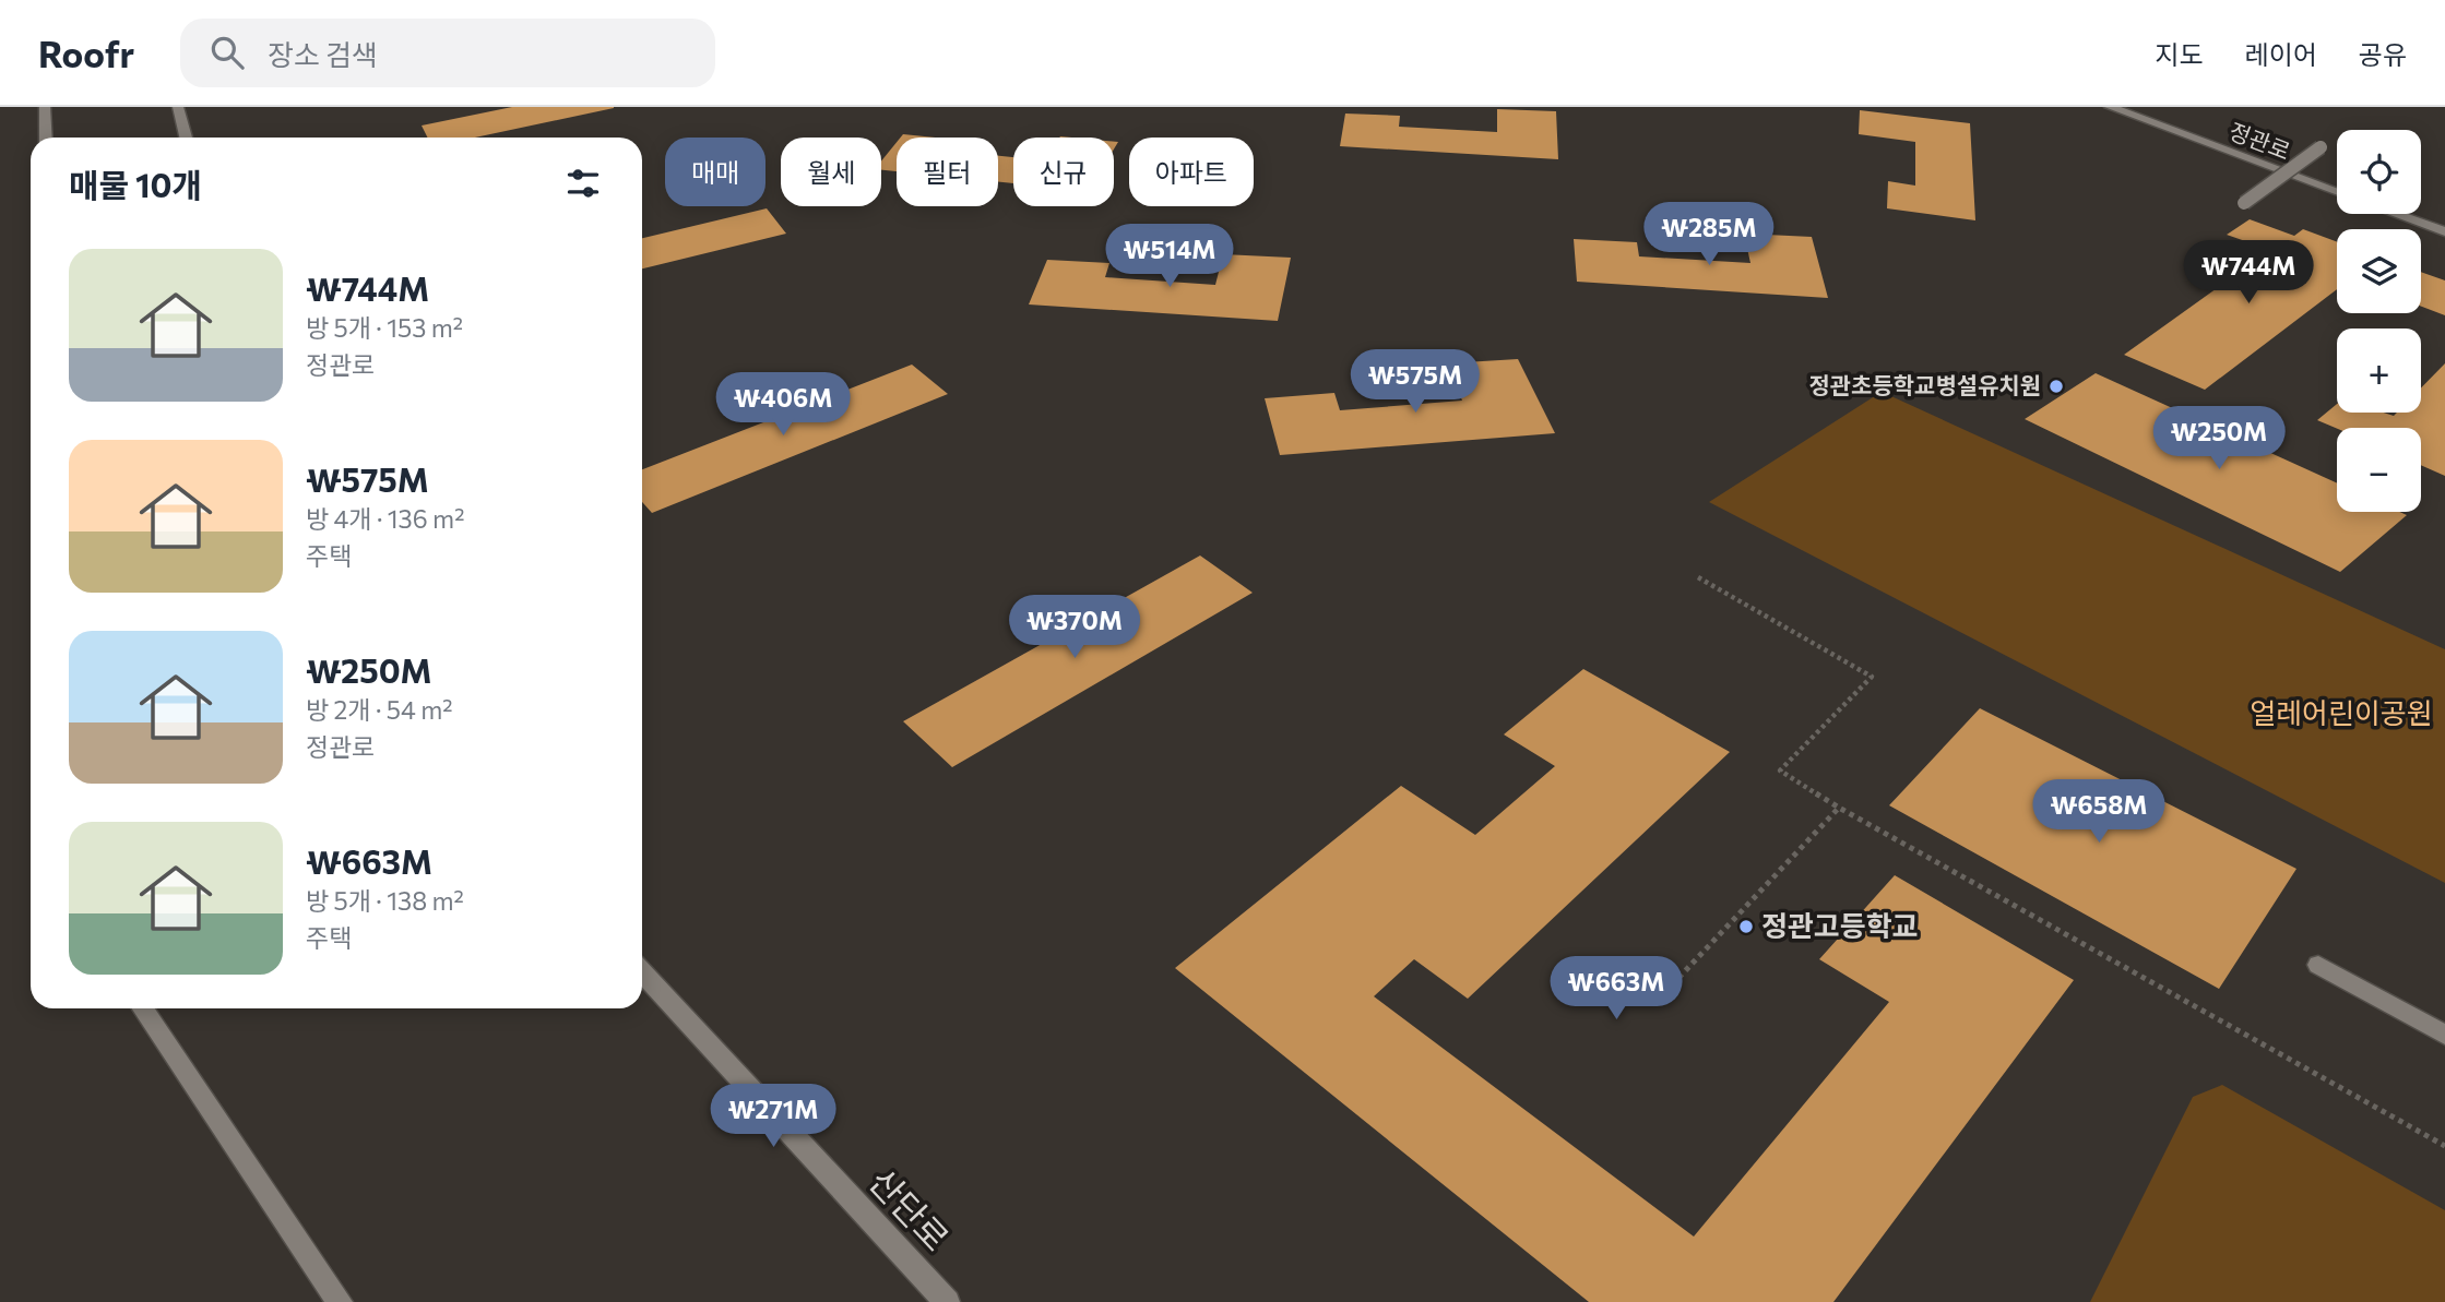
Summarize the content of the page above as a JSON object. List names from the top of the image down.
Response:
{
  "streets": {
    "street": ["정관로", "산단로"]
  },
  "parks": ["얼레어린이공원"],
  "places": ["정관초등학교병설유치원", "정관고등학교"],
  "page": {
    "header": "Roofr",
    "search": "장소 검색",
    "nav": ["지도", "레이어", "공유"],
    "map_buttons": ["+", "−"],
    "chip": [
      "매매",
      "월세",
      "필터",
      "신규",
      "아파트"
    ],
    "heading": "매물 10개",
    "price": [
      "₩285M",
      "₩514M",
      "₩744M",
      "₩575M",
      "₩406M",
      "₩250M",
      "₩370M",
      "₩658M",
      "₩663M",
      "₩271M"
    ],
    "list": [
      {
        "name": "₩744M",
        "note": "방 5개 · 153 m² · 정관로"
      },
      {
        "name": "₩575M",
        "note": "방 4개 · 136 m² · 주택"
      },
      {
        "name": "₩250M",
        "note": "방 2개 · 54 m² · 정관로"
      },
      {
        "name": "₩663M",
        "note": "방 5개 · 138 m² · 주택"
      }
    ]
  }
}
